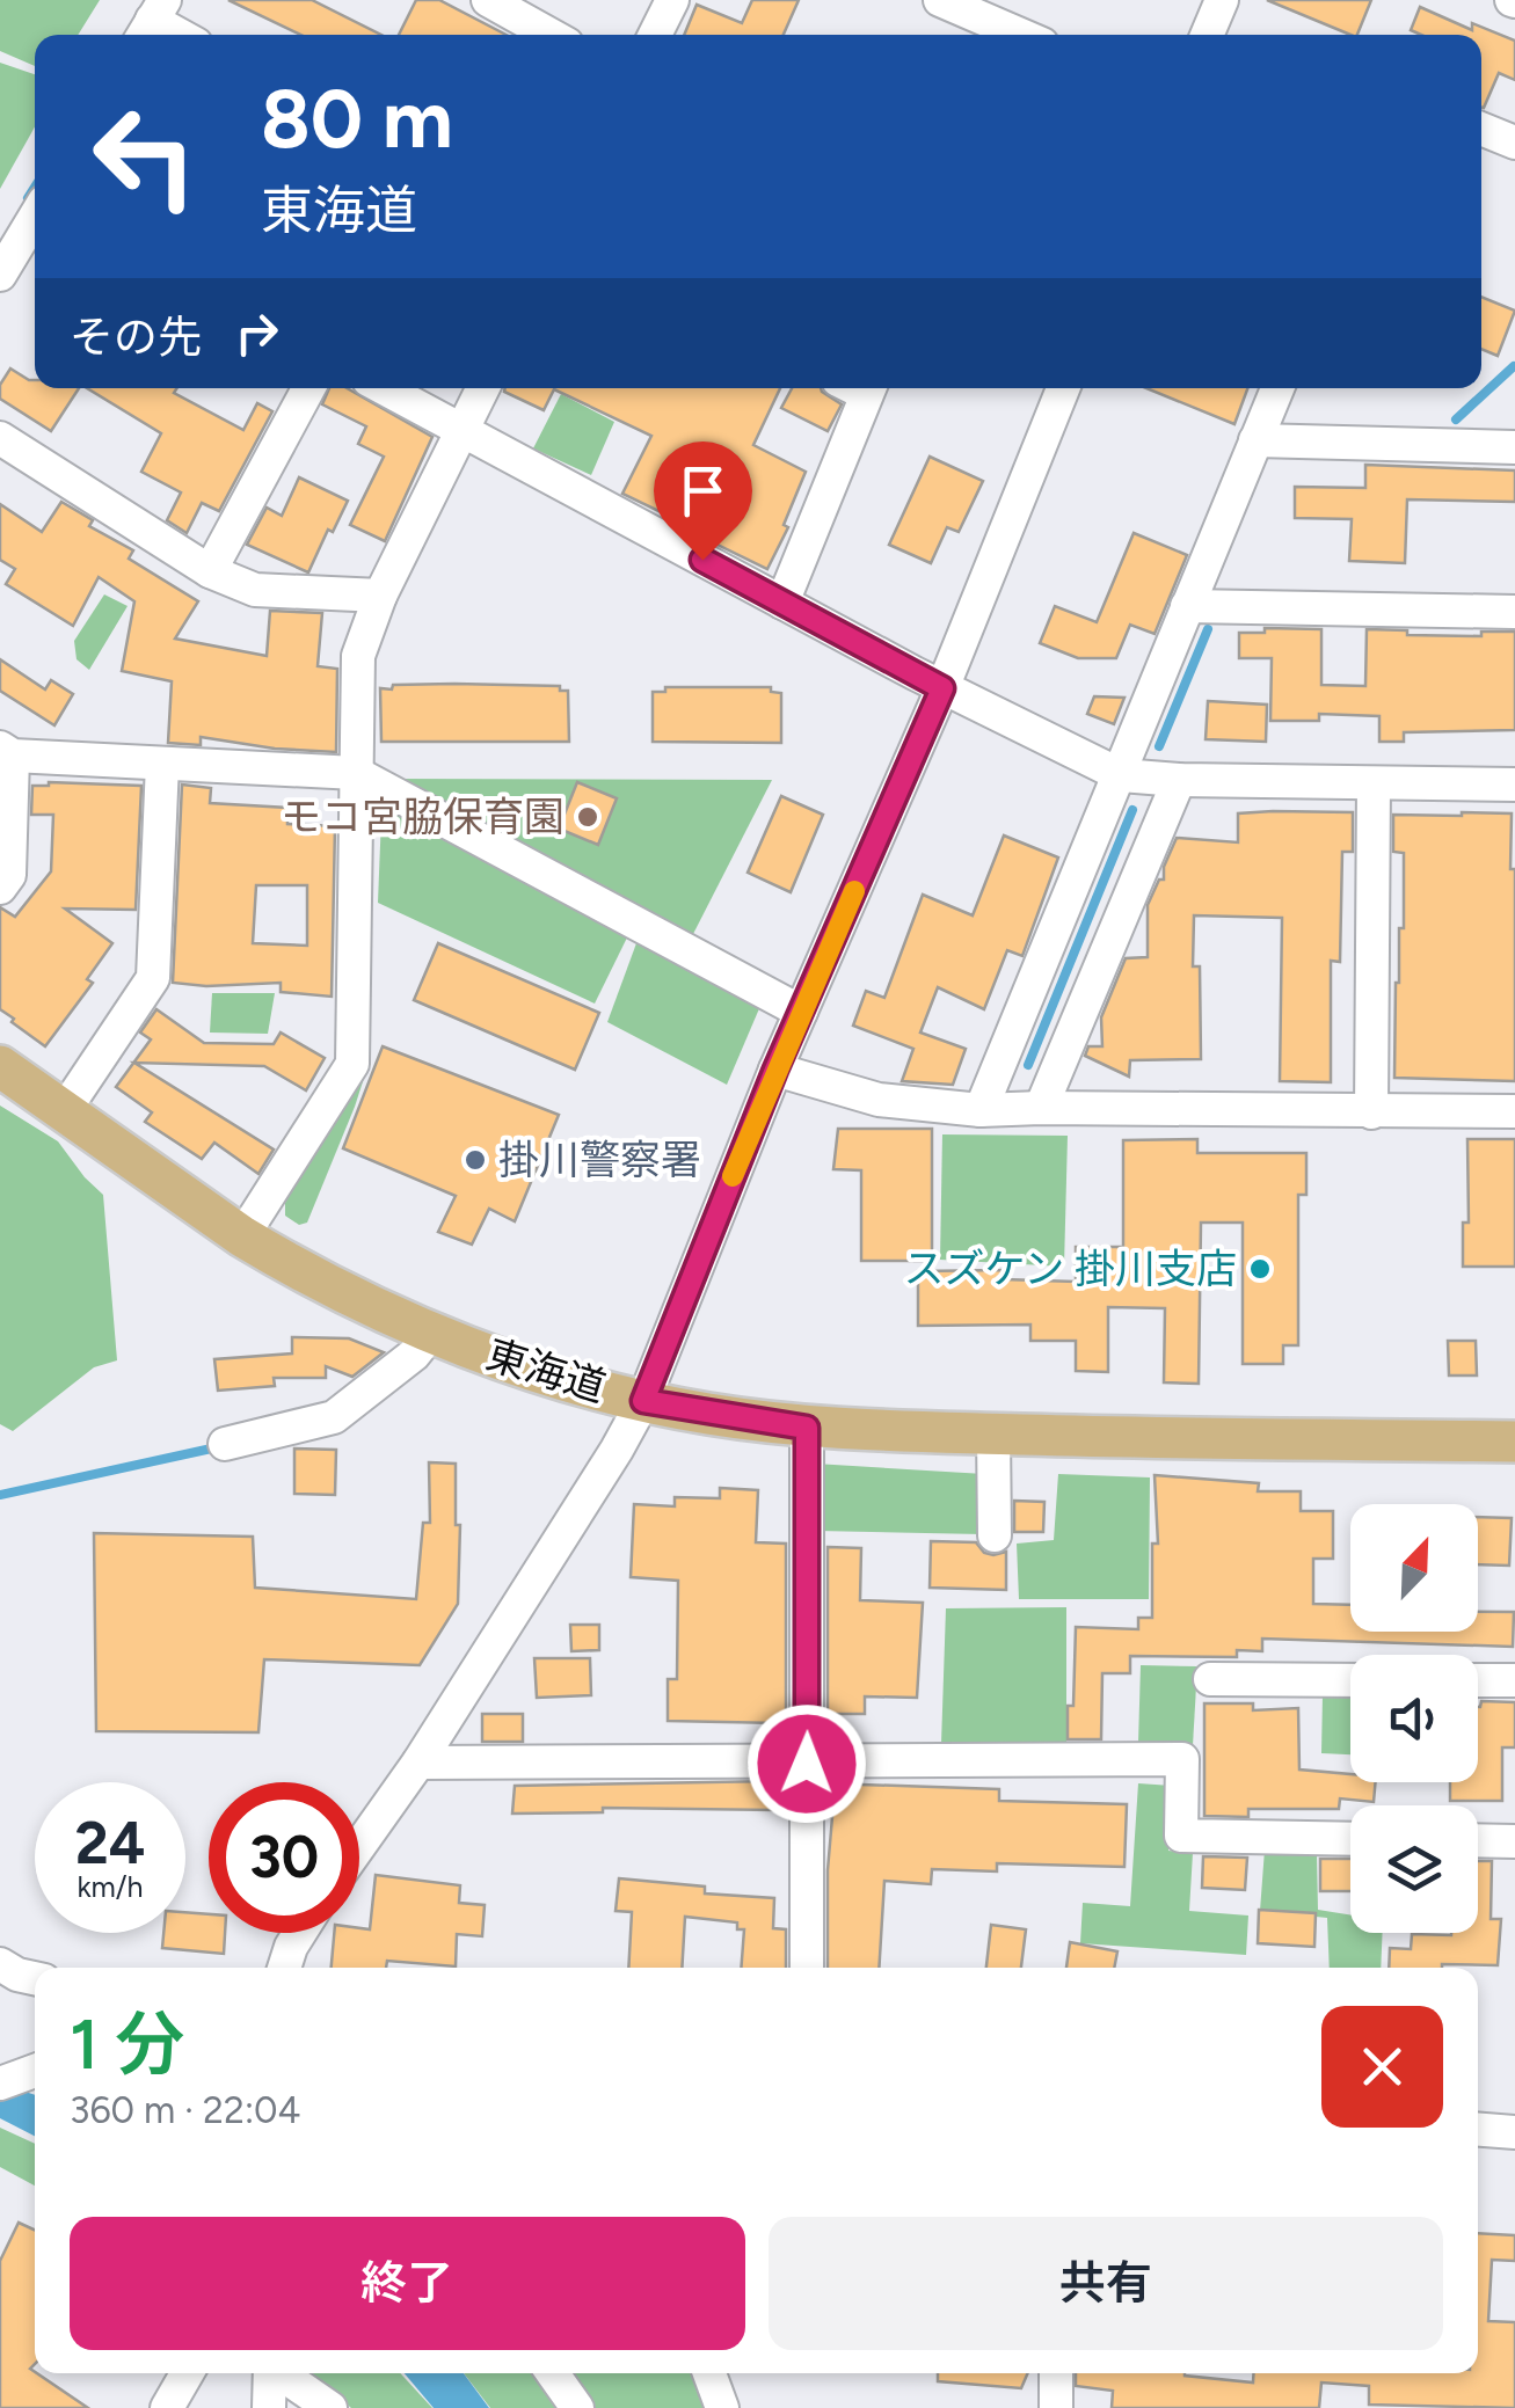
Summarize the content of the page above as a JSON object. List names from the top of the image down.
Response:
{
  "streets": {
    "main road": ["東海道"]
  },
  "places": ["モコ宮脇保育園", "掛川警察署", "スズケン 掛川支店"],
  "north": "top right",
  "page": {
    "turn": ["80 m", "東海道"],
    "then": "その先",
    "speed": "24 km/h",
    "limit": "30",
    "heading": ["1 分", "360 m · 22:04"],
    "buttons": ["終了", "共有"]
  }
}
